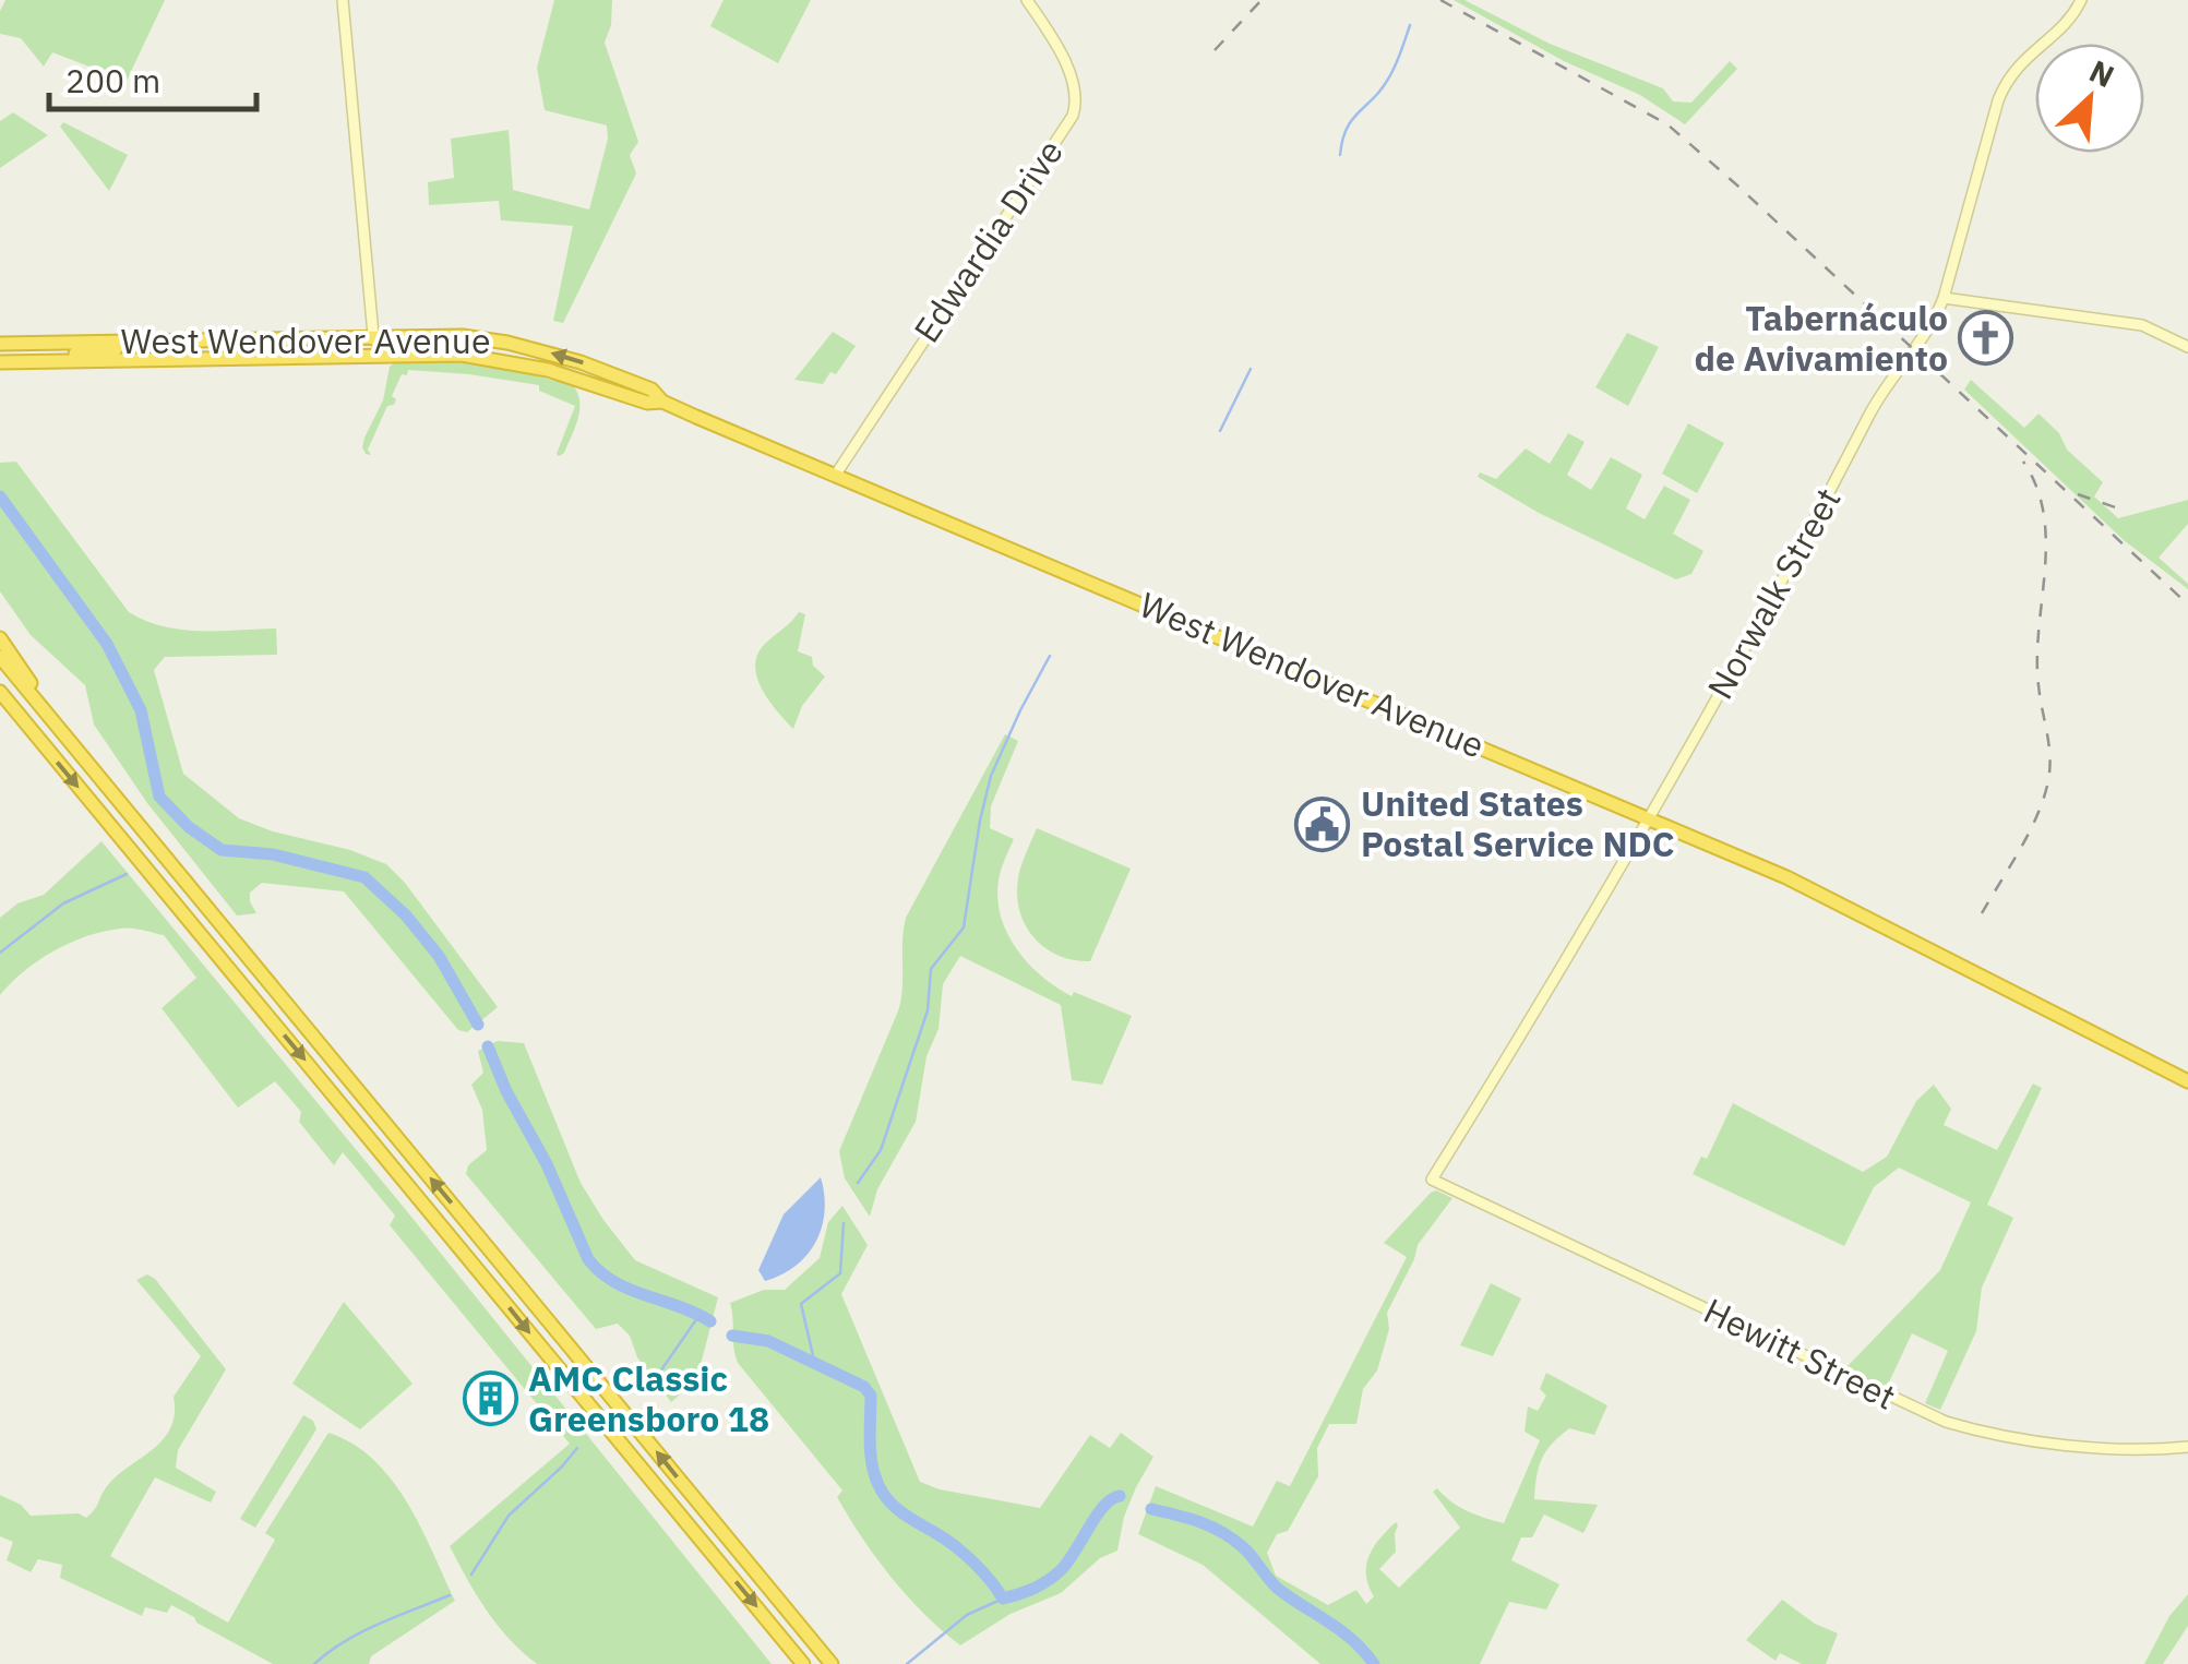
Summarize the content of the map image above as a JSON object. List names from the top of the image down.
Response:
{
  "streets": {
    "highway": ["West Wendover Avenue"],
    "street": ["Edwardia Drive", "Norwalk Street", "Hewitt Street"]
  },
  "crossings": [
    ["Edwardia Drive", "West Wendover Avenue"],
    ["West Wendover Avenue", "Norwalk Street"],
    ["Norwalk Street", "Hewitt Street"]
  ],
  "places": {
    "church": ["Tabernáculo de Avivamiento"],
    "public building": ["United States Postal Service NDC"],
    "building": ["AMC Classic Greensboro 18"]
  },
  "scale_bar": "200 m",
  "north": "top right"
}
